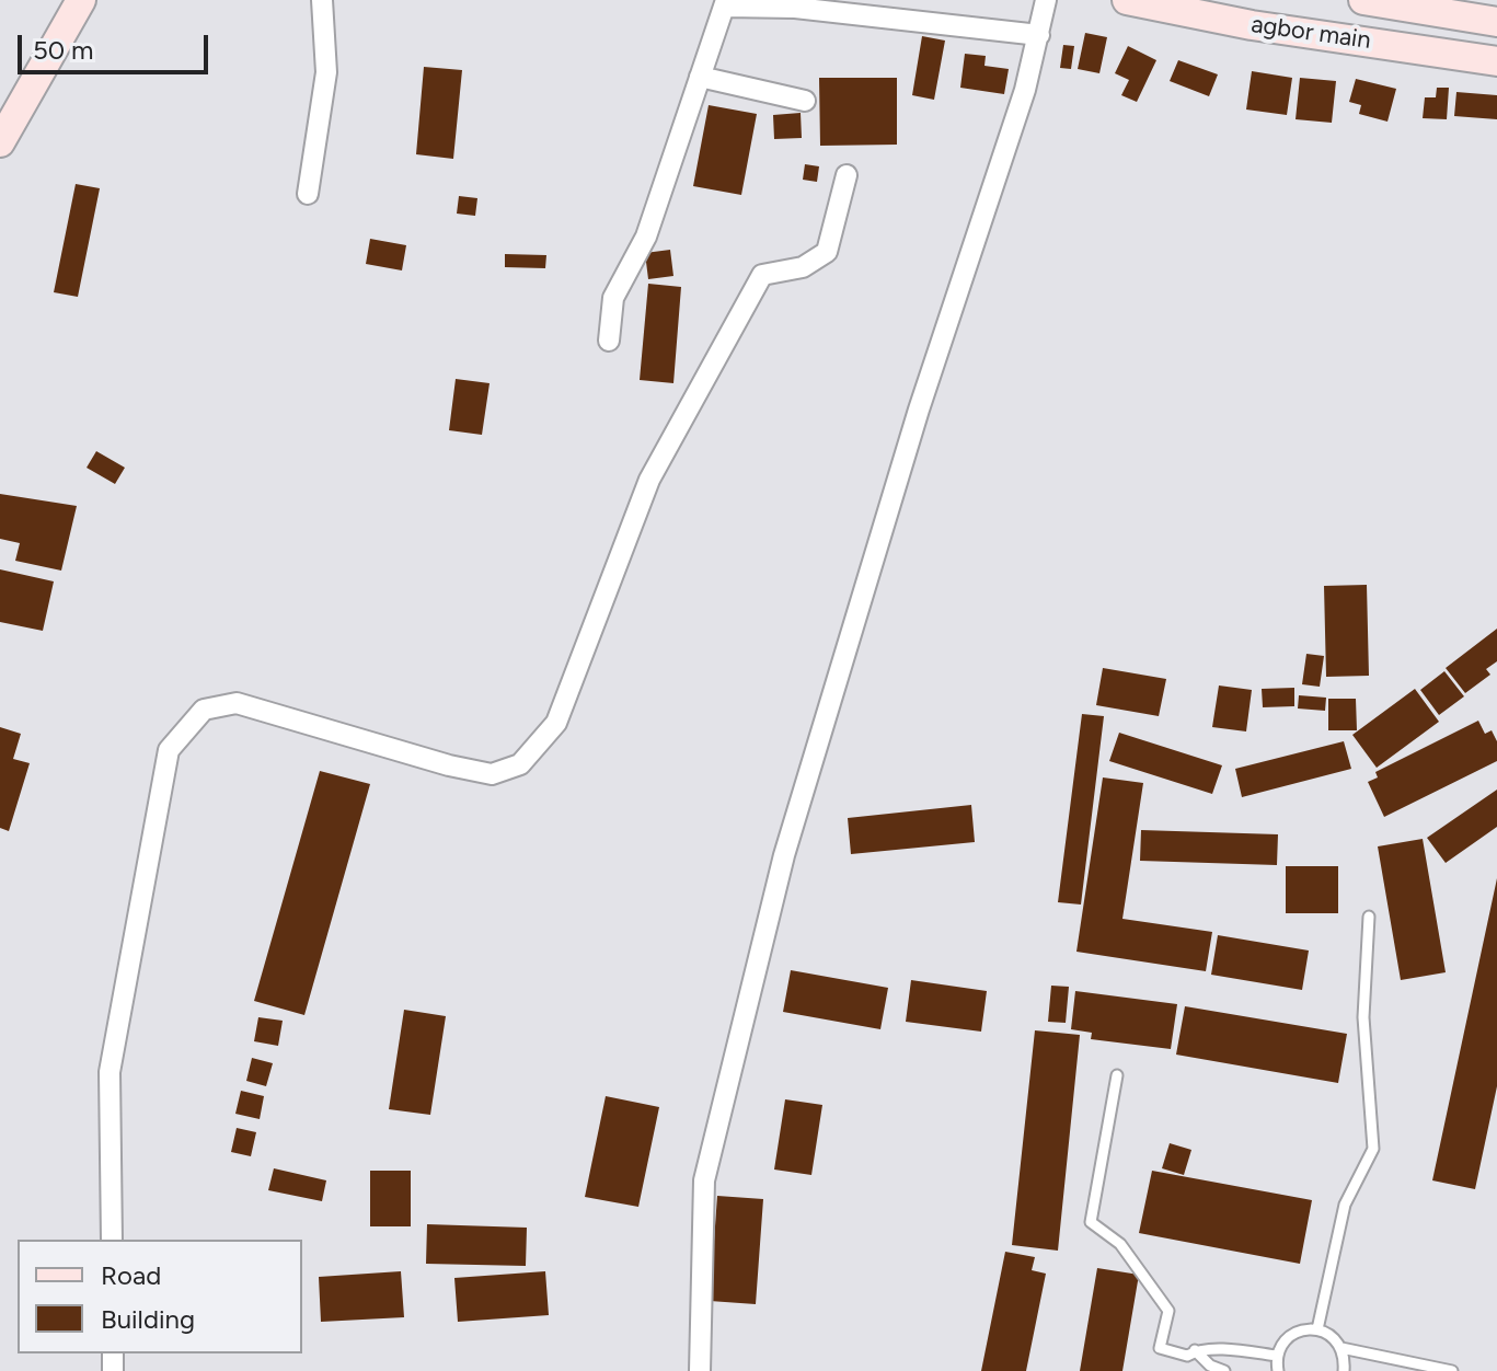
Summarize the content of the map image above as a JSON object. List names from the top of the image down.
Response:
{
  "streets": {
    "main road": ["agbor main"]
  },
  "legend": ["Road", "Building"],
  "scale_bar": "50 m"
}
